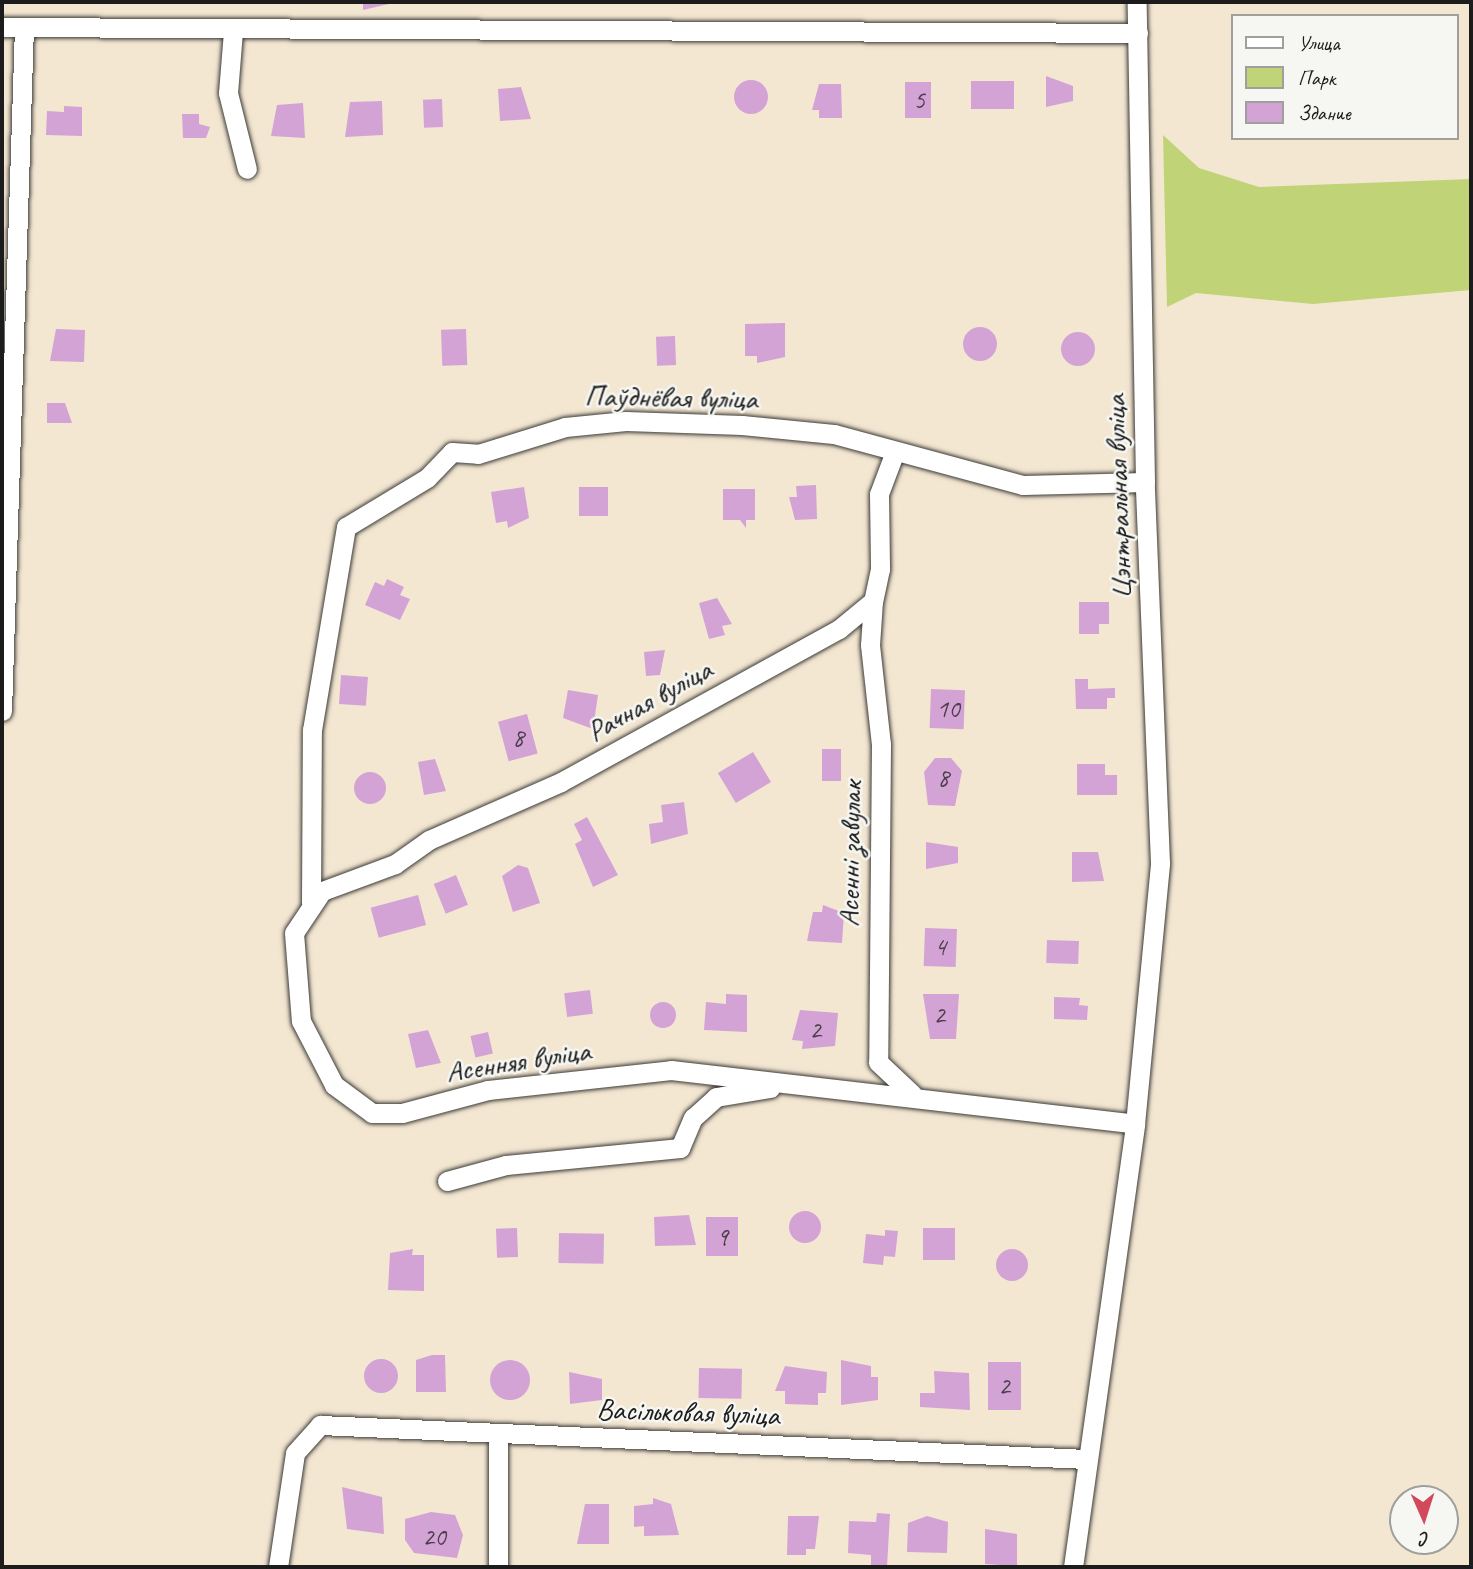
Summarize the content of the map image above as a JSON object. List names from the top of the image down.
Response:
{
  "streets": {
    "street": [
      "Паўднёвая вуліца",
      "Цэнтральная вуліца",
      "Рачная вуліца",
      "Асенні завулак",
      "Асенняя вуліца",
      "Васільковая вуліца"
    ]
  },
  "crossings": [
    ["Паўднёвая вуліца", "Цэнтральная вуліца"],
    ["Паўднёвая вуліца", "Рачная вуліца"],
    ["Паўднёвая вуліца", "Асенняя вуліца"],
    ["Цэнтральная вуліца", "Асенняя вуліца"],
    ["Цэнтральная вуліца", "Васільковая вуліца"],
    ["Рачная вуліца", "Асенні завулак"],
    ["Рачная вуліца", "Асенняя вуліца"],
    ["Асенні завулак", "Асенняя вуліца"]
  ],
  "house_numbers": [
    "5",
    "10",
    "8",
    "8",
    "4",
    "2",
    "2",
    "9",
    "2",
    "20"
  ],
  "legend": ["Улица", "Парк", "Здание"],
  "north": "bottom"
}
